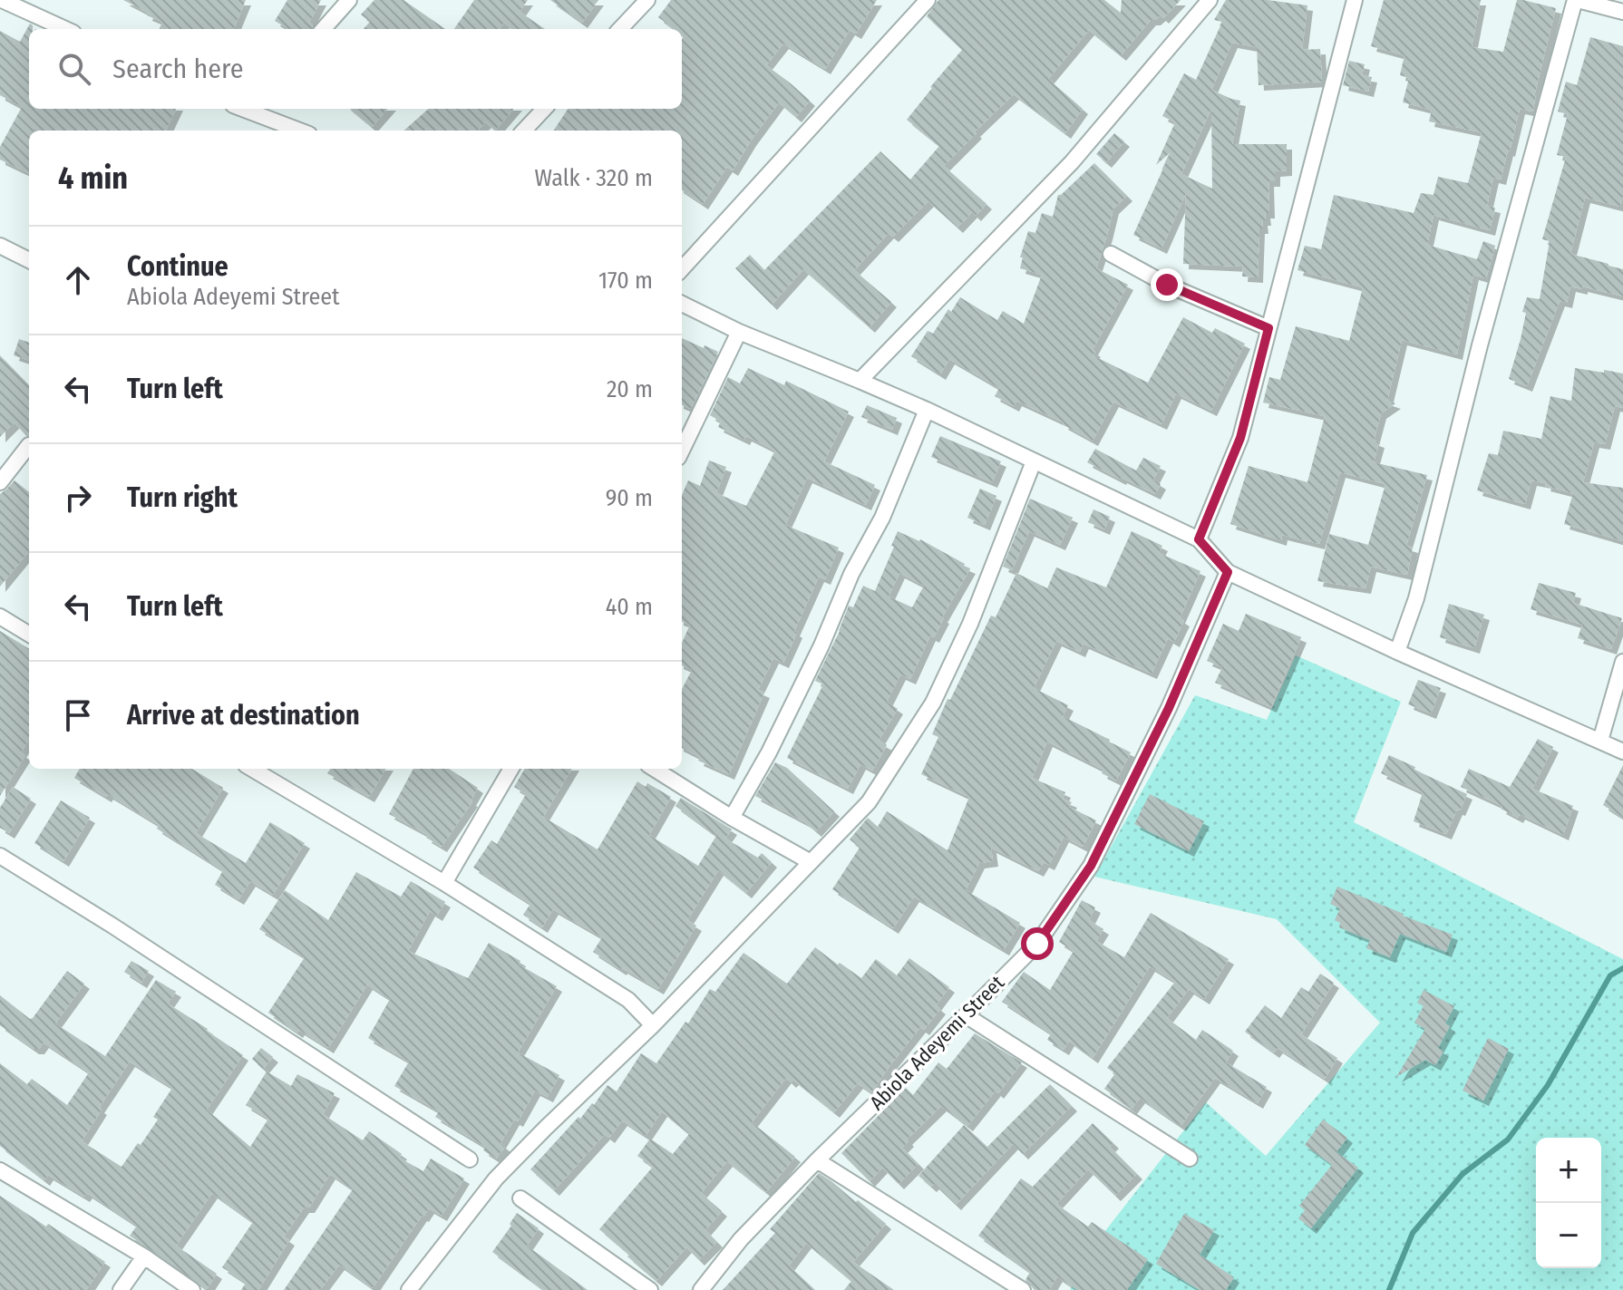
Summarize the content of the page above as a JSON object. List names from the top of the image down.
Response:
{
  "streets": {
    "street": ["Abiola Adeyemi Street"]
  },
  "page": {
    "search": "Search here",
    "heading": ["4 min", "Walk · 320 m"],
    "list": [
      ["Continue", "Abiola Adeyemi Street", "170 m"],
      ["Turn left", "20 m"],
      ["Turn right", "90 m"],
      ["Turn left", "40 m"],
      "Arrive at destination"
    ],
    "map_buttons": ["+", "−"]
  }
}
